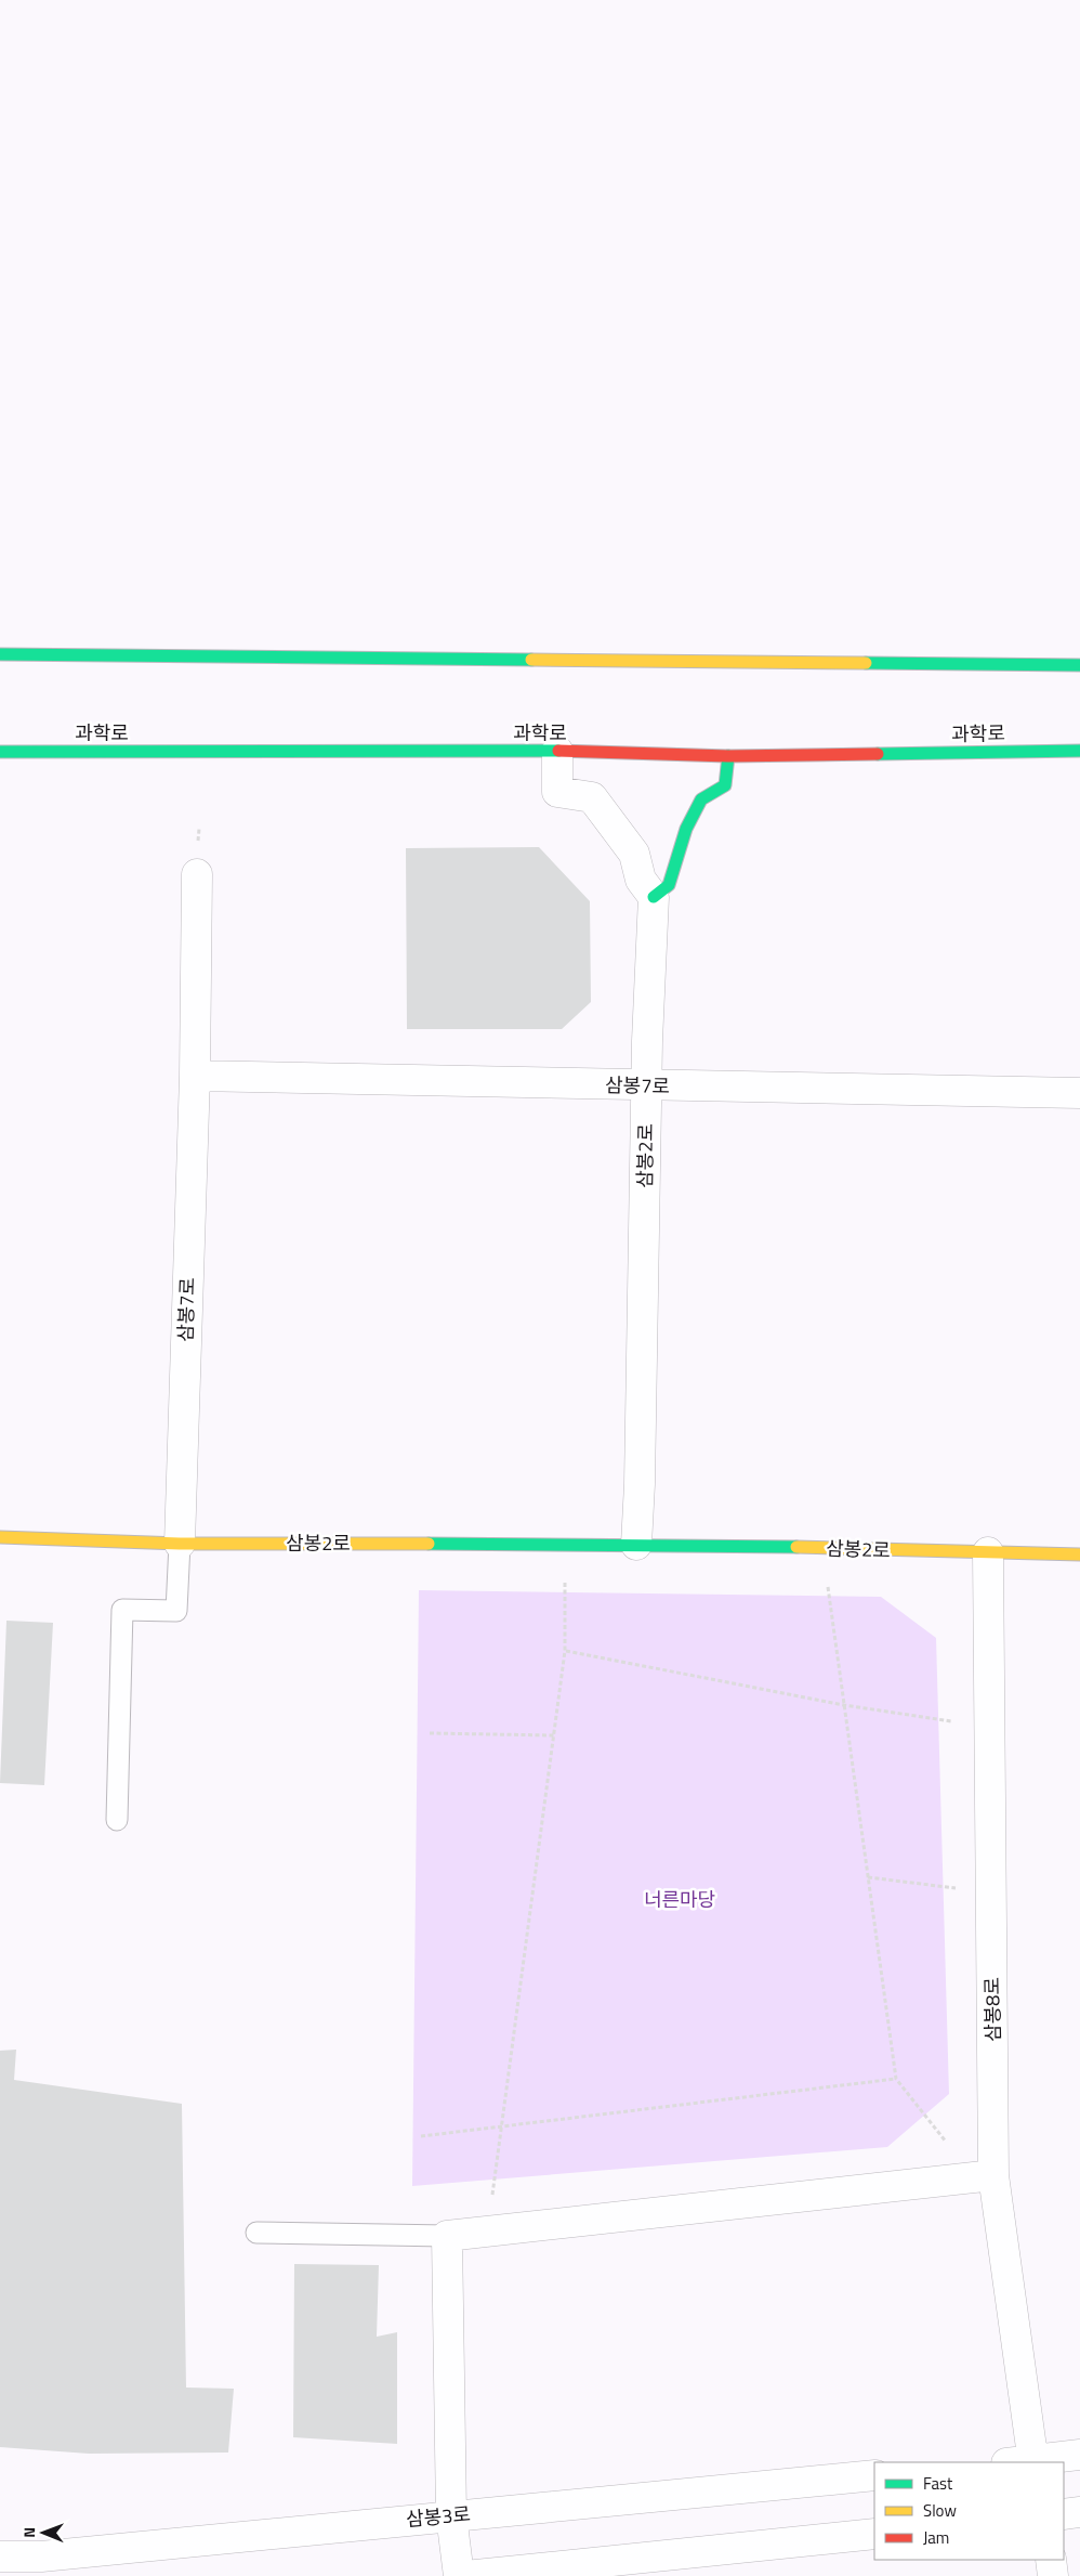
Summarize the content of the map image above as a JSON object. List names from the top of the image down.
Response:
{
  "streets": {
    "street": [
      "과학로",
      "삼봉7로",
      "삼봉2로",
      "삼봉8로",
      "삼봉3로"
    ]
  },
  "crossings": [
    ["삼봉7로", "삼봉2로"],
    ["삼봉2로", "삼봉8로"]
  ],
  "parks": ["너른마당"],
  "legend": ["Fast", "Slow", "Jam"],
  "north": "left"
}
